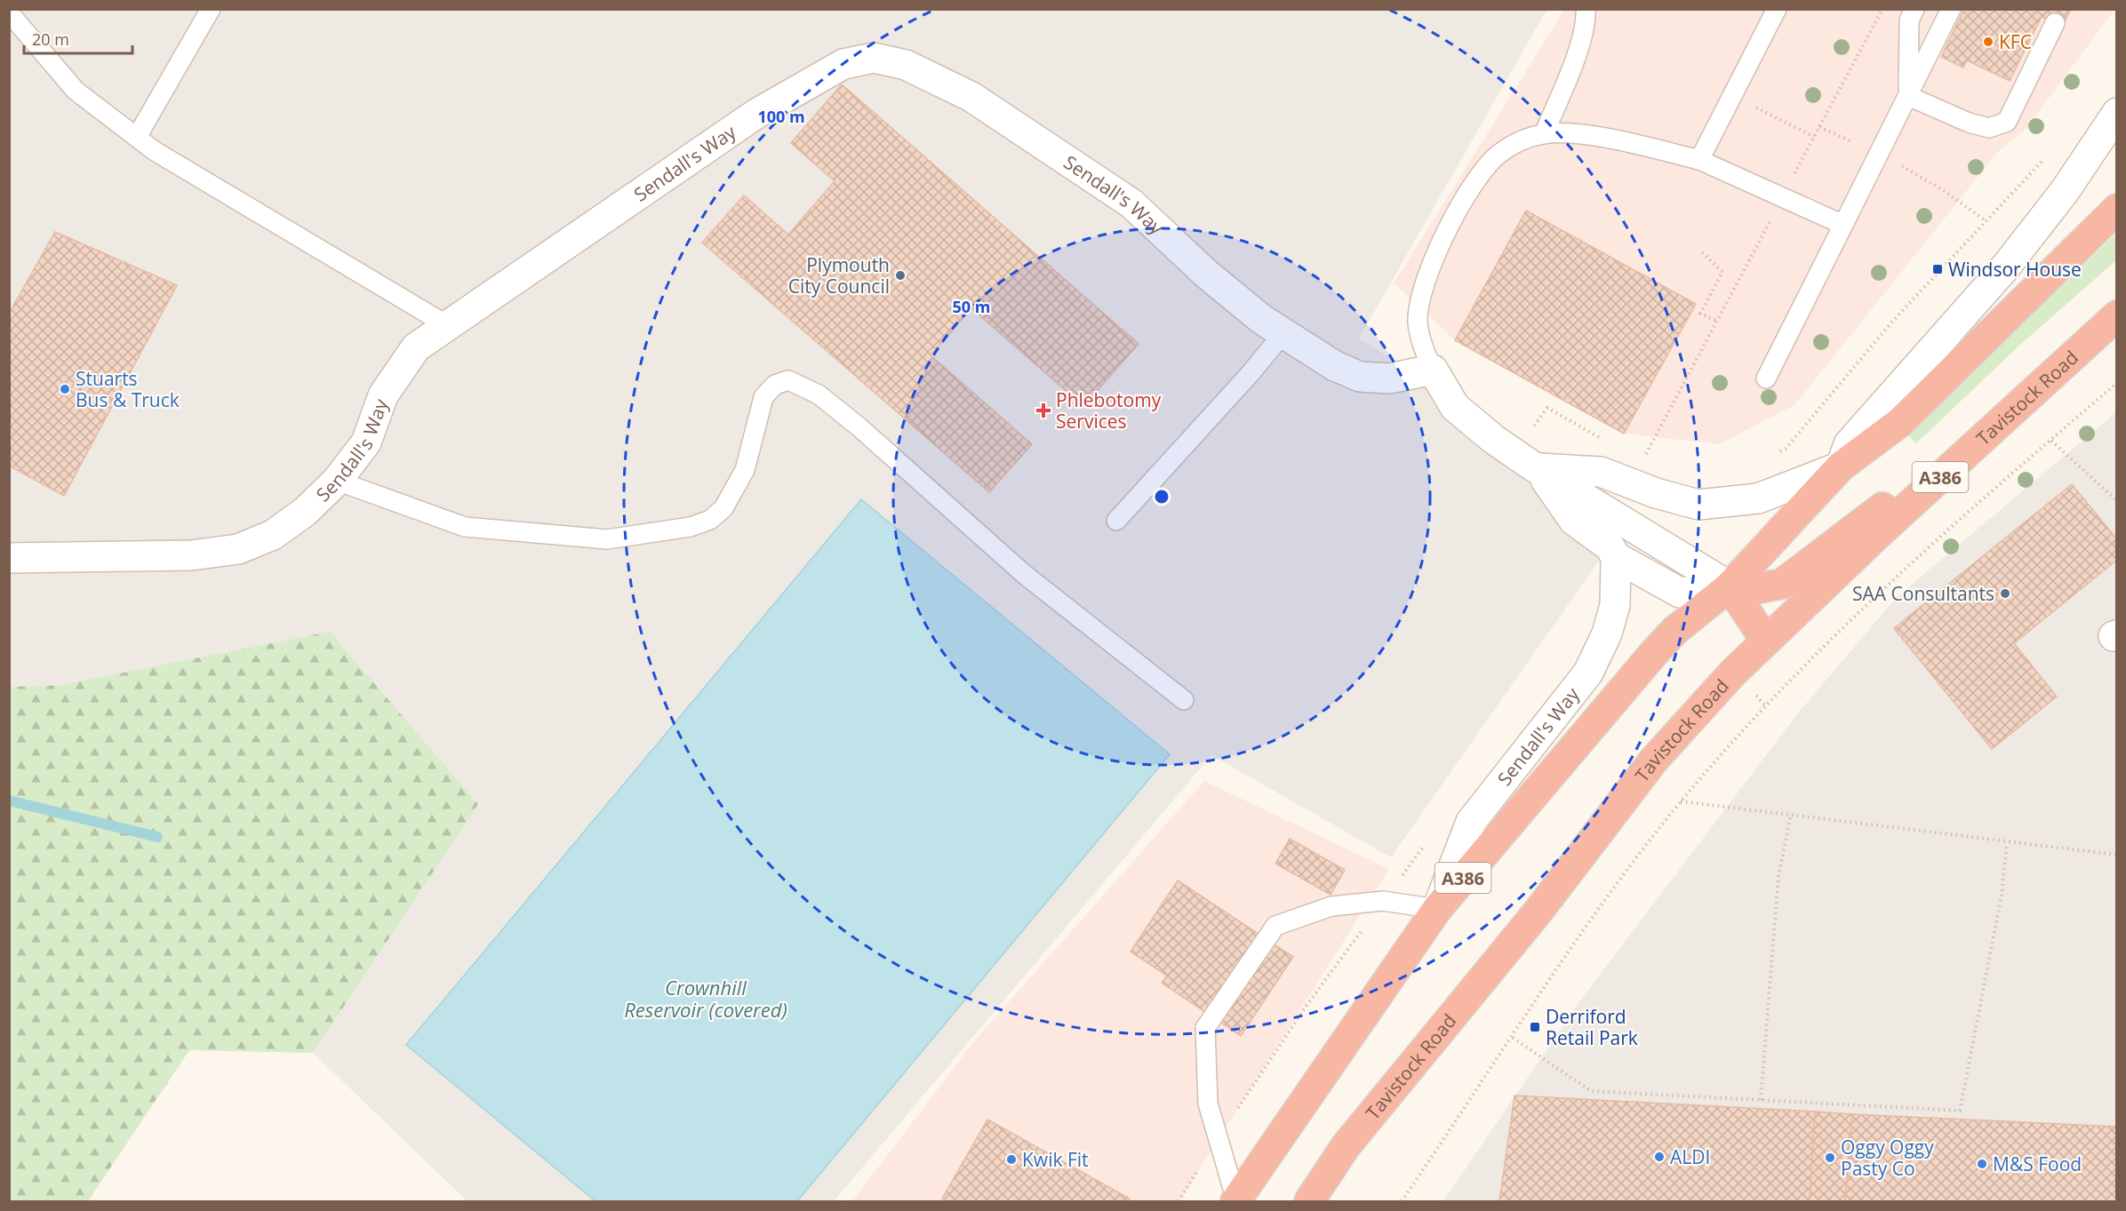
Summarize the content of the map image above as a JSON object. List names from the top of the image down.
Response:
{
  "streets": {
    "highway": ["Tavistock Road", "A386"],
    "street": ["Sendall's Way"]
  },
  "crossings": [
    ["Sendall's Way", "A386"],
    ["Tavistock Road", "A386"]
  ],
  "water": ["Crownhill Reservoir (covered)"],
  "places": {
    "other": [
      "KFC",
      "Plymouth City Council",
      "Stuarts Bus & Truck",
      "SAA Consultants",
      "ALDI",
      "Oggy Oggy Pasty Co",
      "Kwik Fit",
      "M&S Food"
    ],
    "transit": ["Windsor House", "Derriford Retail Park"],
    "health": ["Phlebotomy Services"]
  },
  "scale_bar": "20 m",
  "rings": ["100 m", "50 m"]
}
